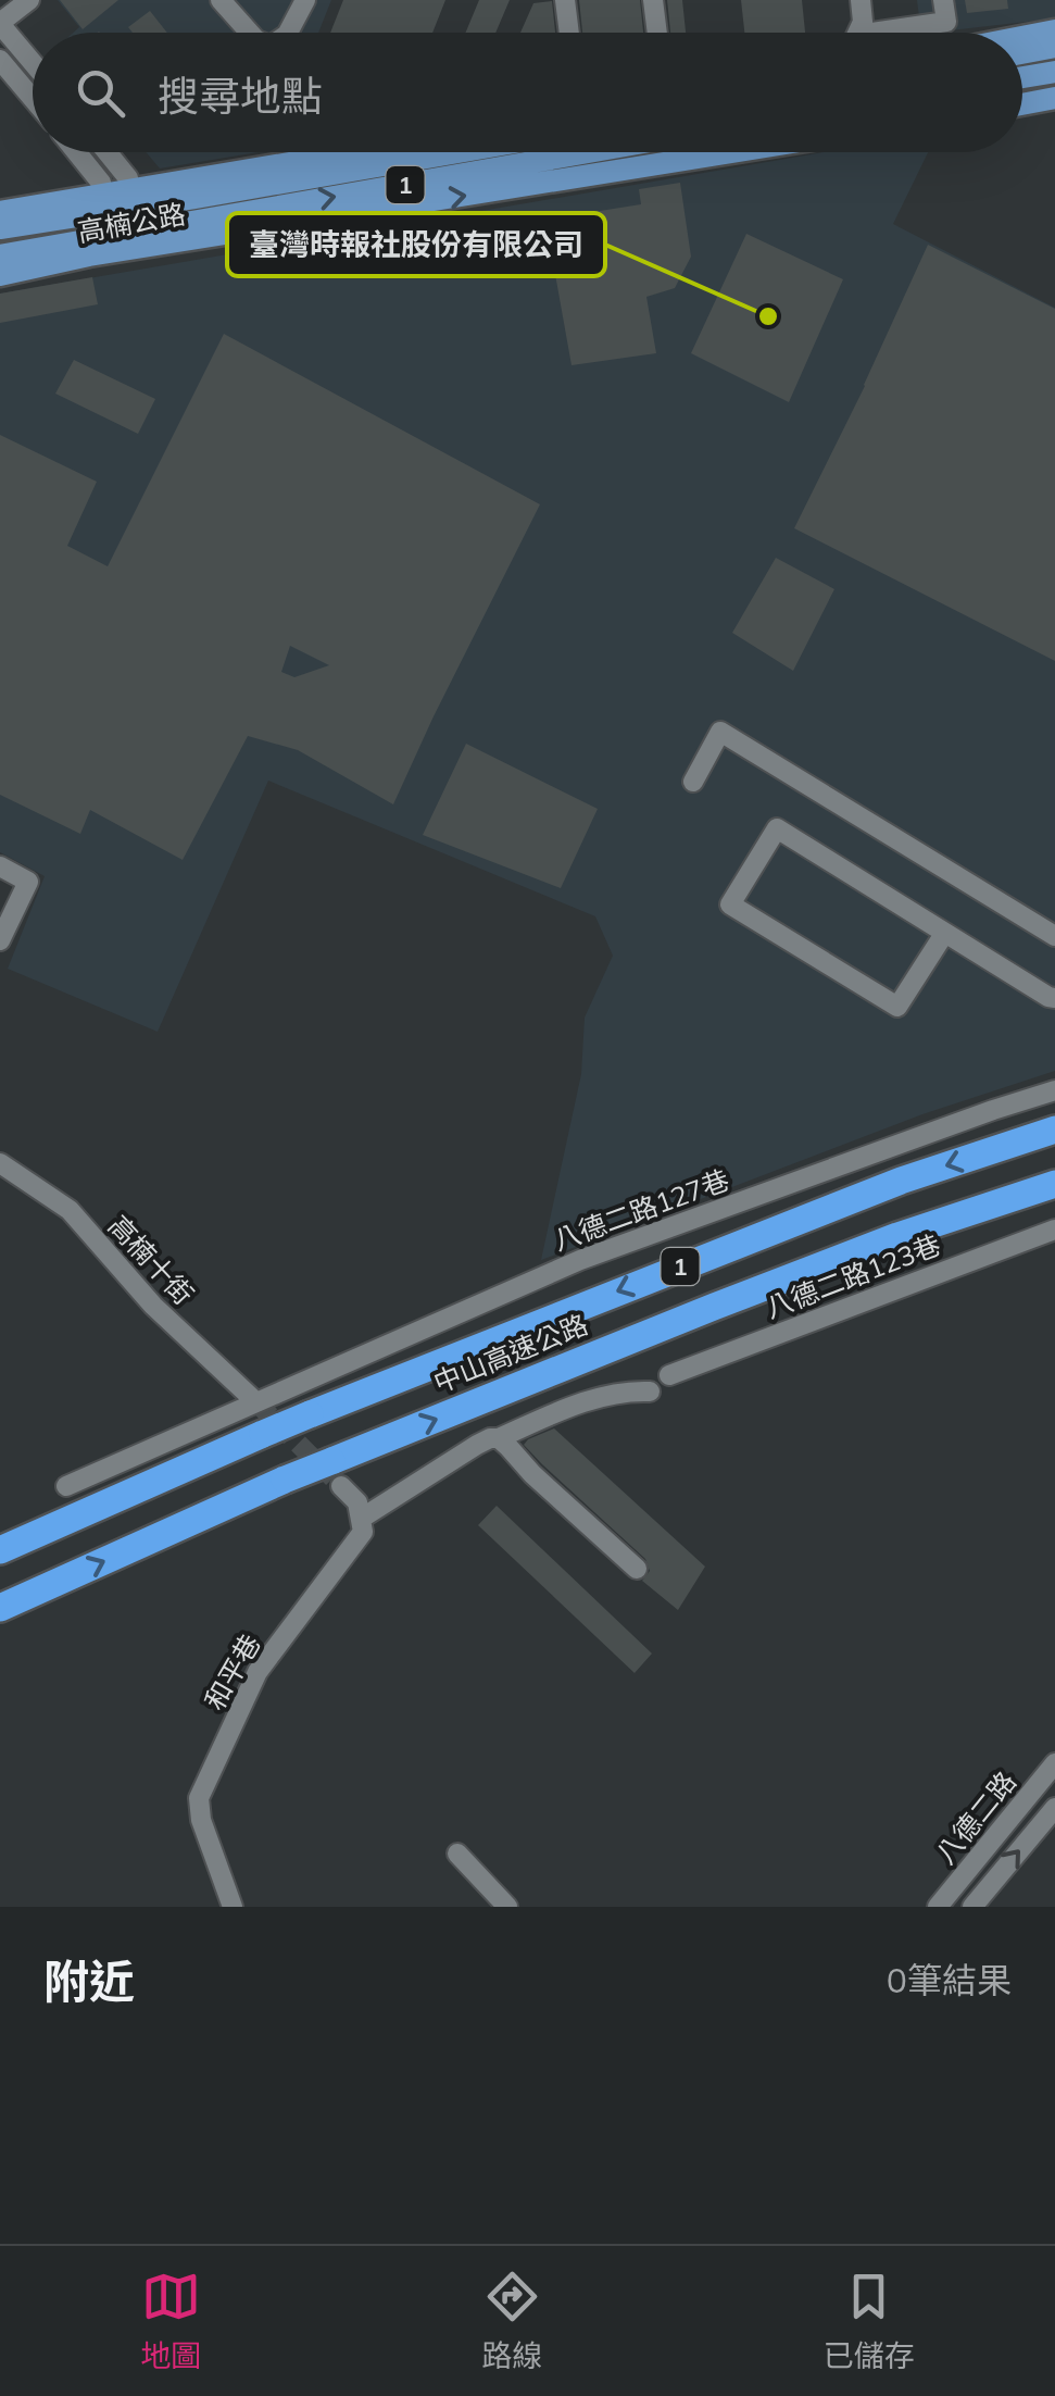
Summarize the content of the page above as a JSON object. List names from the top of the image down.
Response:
{
  "streets": {
    "highway": ["1", "中山高速公路"],
    "main road": ["高楠公路"],
    "street": [
      "八德二路127巷",
      "高楠十街",
      "八德二路123巷",
      "和平巷",
      "八德二路"
    ]
  },
  "crossings": [
    ["八德二路127巷", "高楠十街"]
  ],
  "places": ["臺灣時報社股份有限公司"],
  "page": {
    "search": "搜尋地點",
    "heading": ["附近", "0筆結果"],
    "nav": ["地圖", "路線", "已儲存"]
  }
}
